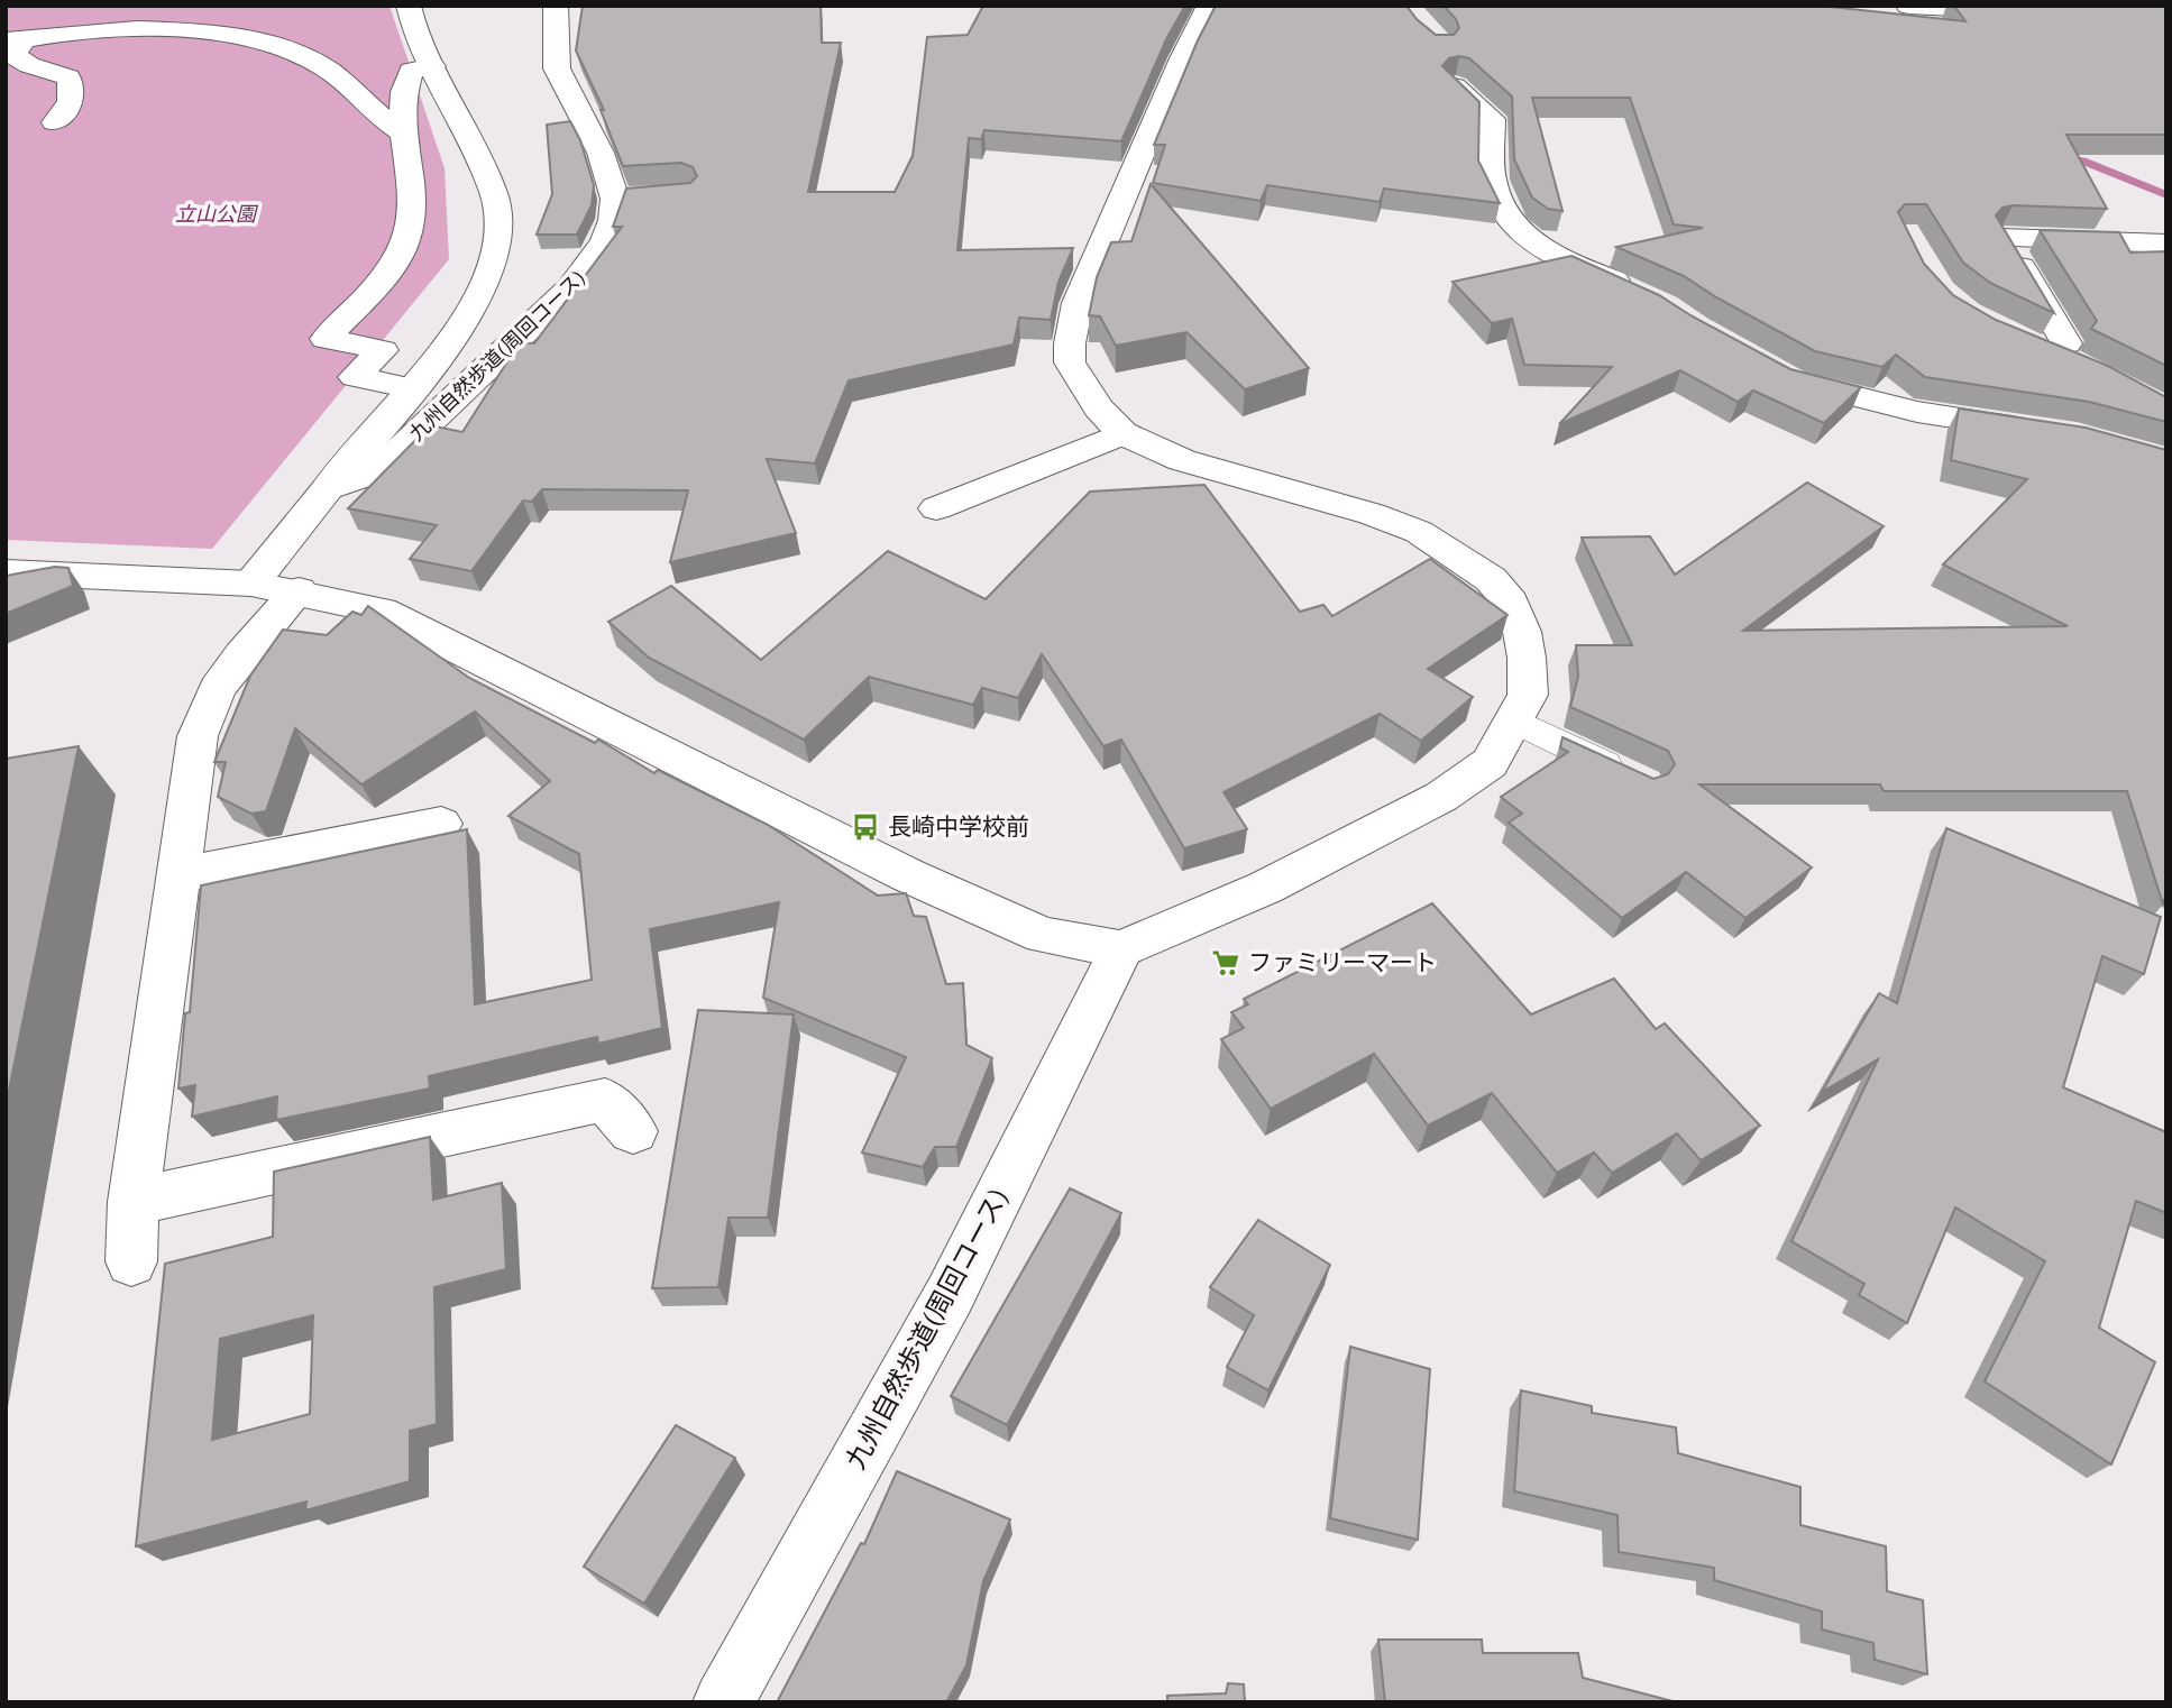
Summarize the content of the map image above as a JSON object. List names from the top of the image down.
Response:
{
  "streets": {
    "street": ["九州自然歩道(周回コース)"]
  },
  "parks": ["立山公園"],
  "places": {
    "bus stop": ["長崎中学校前"],
    "supermarket": ["ファミリーマート"]
  }
}
